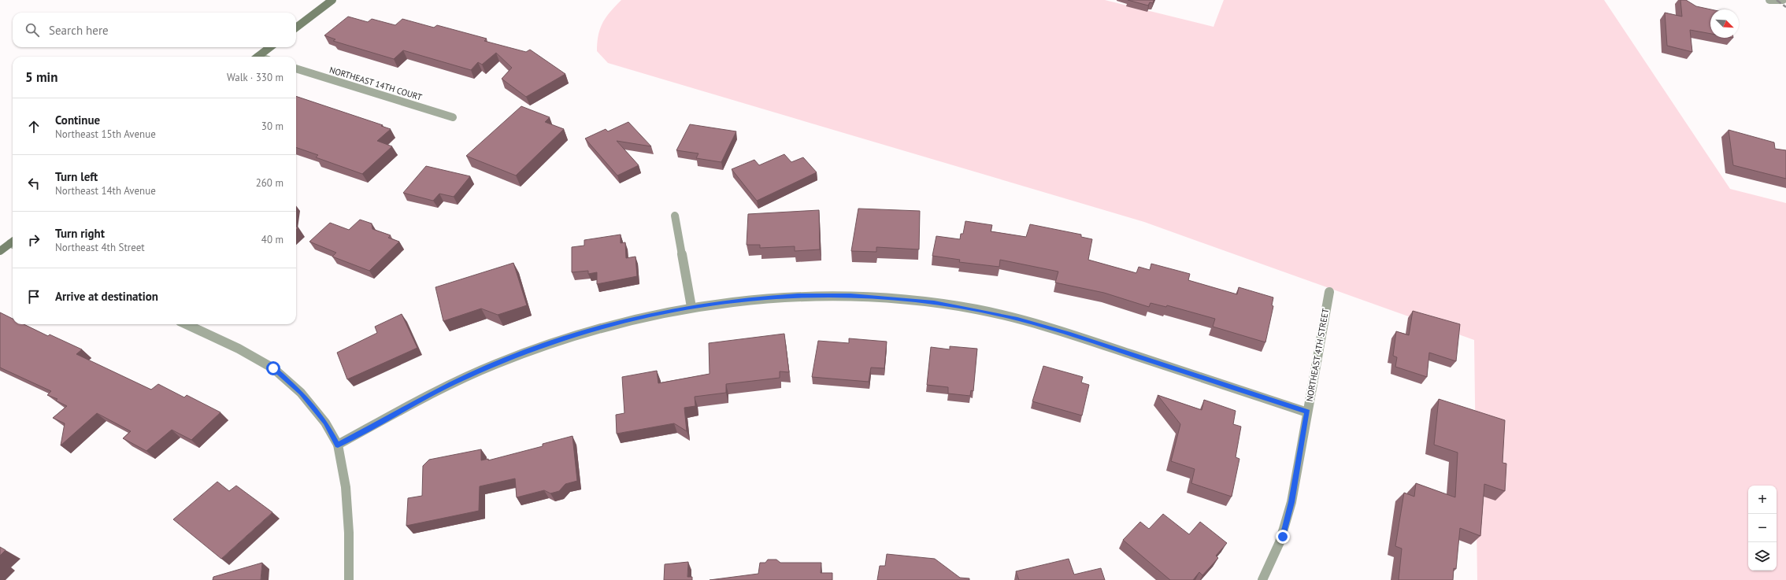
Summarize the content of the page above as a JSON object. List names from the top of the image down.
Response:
{
  "streets": {
    "street": ["NORTHEAST 14TH COURT", "NORTHEAST 4TH STREET"]
  },
  "north": "bottom right",
  "page": {
    "search": "Search here",
    "heading": ["5 min", "Walk · 330 m"],
    "list": [
      ["Continue", "Northeast 15th Avenue", "30 m"],
      ["Turn left", "Northeast 14th Avenue", "260 m"],
      ["Turn right", "Northeast 4th Street", "40 m"],
      "Arrive at destination"
    ],
    "map_buttons": ["+", "−"]
  }
}
